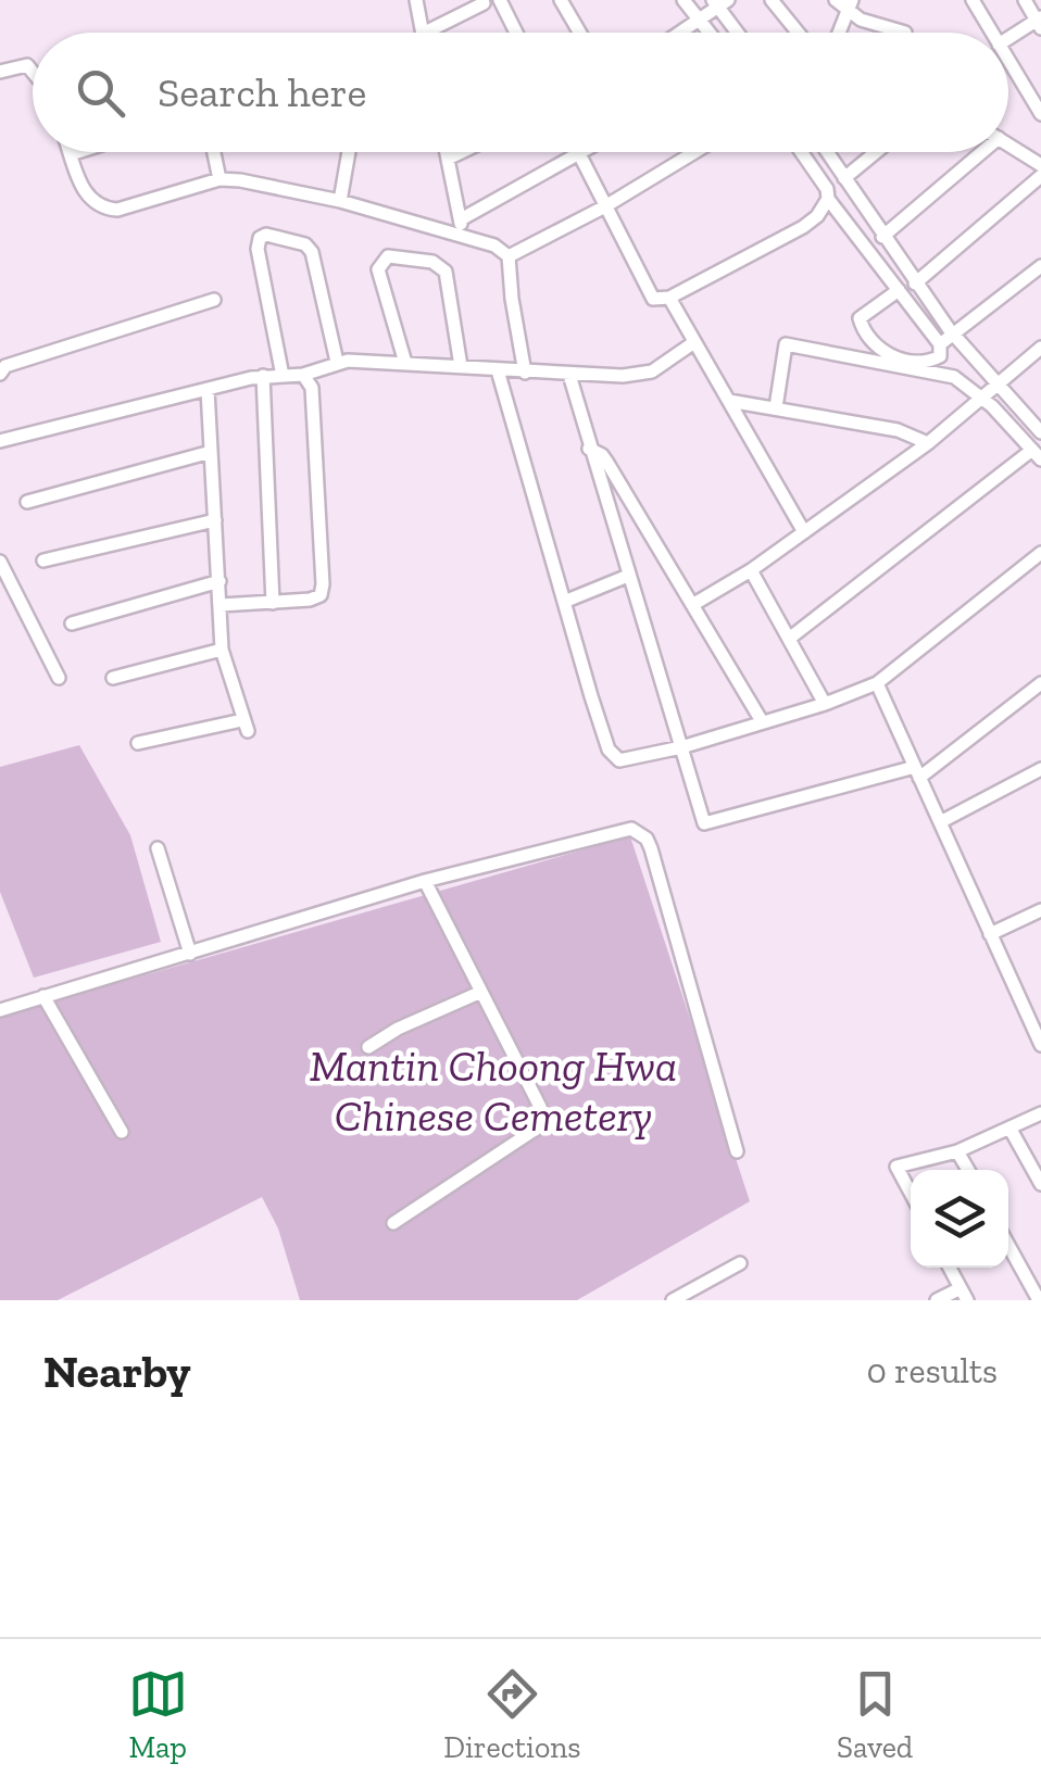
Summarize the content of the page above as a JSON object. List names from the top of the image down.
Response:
{
  "parks": ["Mantin Choong Hwa Chinese Cemetery"],
  "page": {
    "search": "Search here",
    "heading": ["Nearby", "0 results"],
    "nav": ["Map", "Directions", "Saved"]
  }
}
